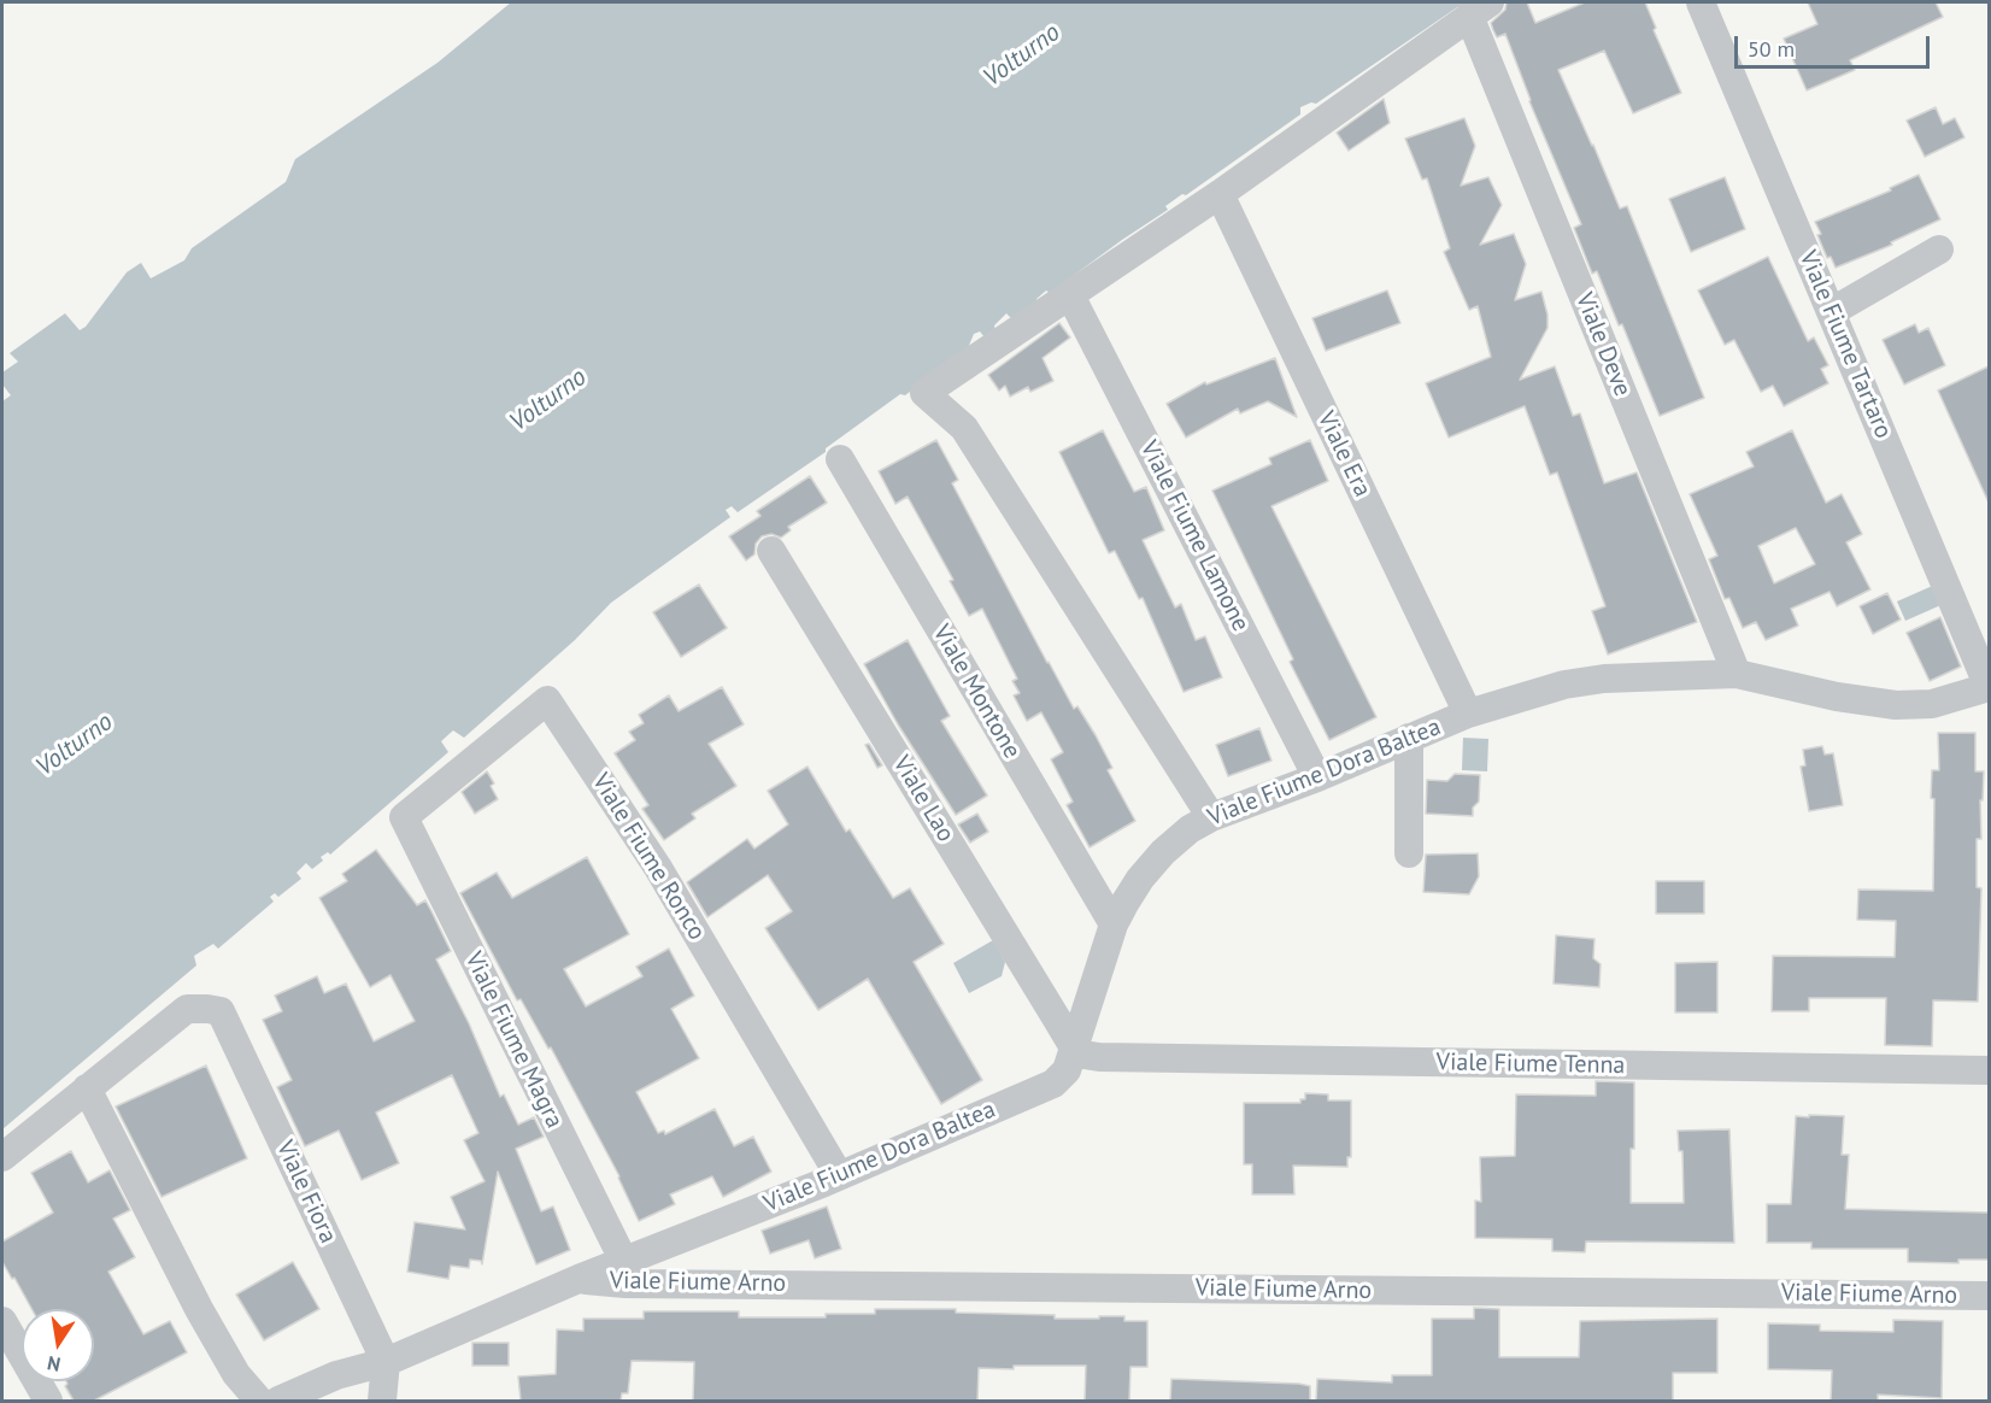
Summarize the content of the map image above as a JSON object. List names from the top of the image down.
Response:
{
  "streets": {
    "street": [
      "Viale Deve",
      "Viale Fiume Tartaro",
      "Viale Era",
      "Viale Fiume Lamone",
      "Viale Montone",
      "Viale Fiume Dora Baltea",
      "Viale Lao",
      "Viale Fiume Ronco",
      "Viale Fiume Magra",
      "Viale Fiume Tenna",
      "Viale Fiora",
      "Viale Fiume Arno"
    ]
  },
  "crossings": [
    ["Viale Deve", "Viale Fiume Dora Baltea"],
    ["Viale Fiume Tartaro", "Viale Fiume Dora Baltea"],
    ["Viale Era", "Viale Fiume Dora Baltea"],
    ["Viale Fiume Lamone", "Viale Fiume Dora Baltea"],
    ["Viale Montone", "Viale Fiume Dora Baltea"],
    ["Viale Fiume Dora Baltea", "Viale Lao"],
    ["Viale Fiume Dora Baltea", "Viale Fiume Ronco"],
    ["Viale Fiume Dora Baltea", "Viale Fiume Magra"],
    ["Viale Fiume Dora Baltea", "Viale Fiume Tenna"],
    ["Viale Fiume Dora Baltea", "Viale Fiora"],
    ["Viale Fiume Dora Baltea", "Viale Fiume Arno"],
    ["Viale Lao", "Viale Fiume Tenna"],
    ["Viale Fiume Ronco", "Viale Fiume Magra"]
  ],
  "water": ["Volturno"],
  "scale_bar": "50 m",
  "north": "bottom"
}
